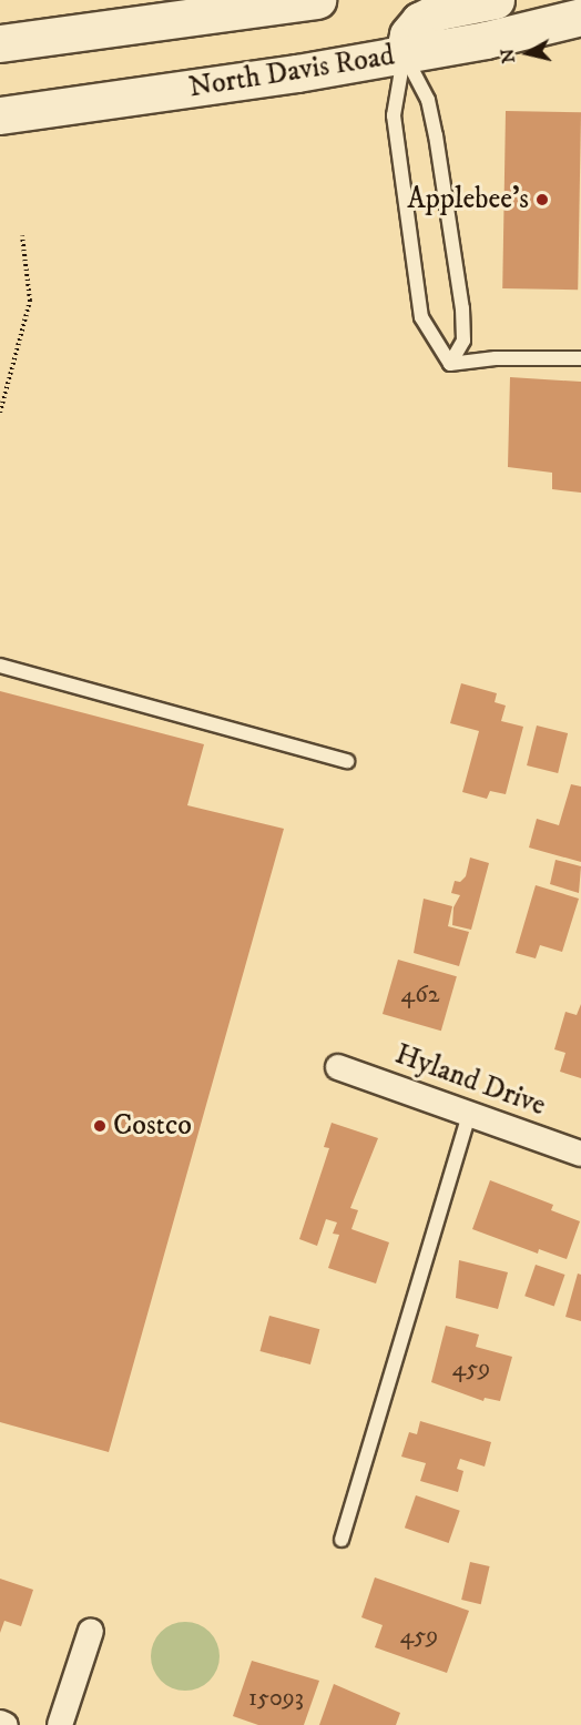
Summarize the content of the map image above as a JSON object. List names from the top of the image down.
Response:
{
  "streets": {
    "main road": ["North Davis Road"],
    "street": ["Hyland Drive"]
  },
  "places": ["Applebee's", "Costco"],
  "house_numbers": [
    "462",
    "459",
    "459",
    "15093"
  ],
  "north": "left"
}
